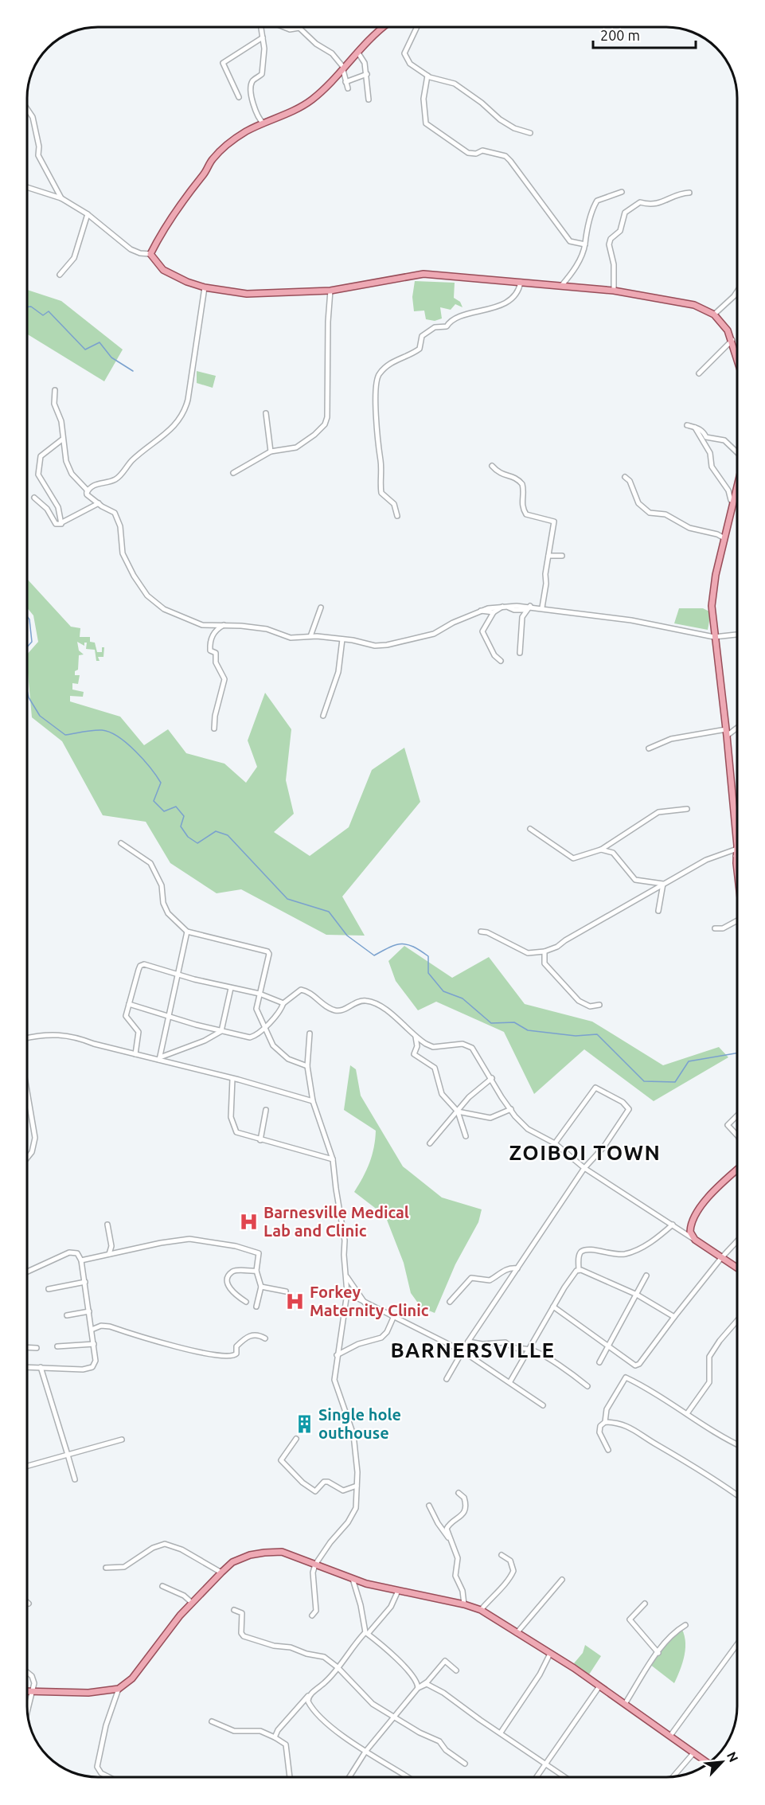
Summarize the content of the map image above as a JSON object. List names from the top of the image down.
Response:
{
  "districts": ["ZOIBOI TOWN", "BARNERSVILLE"],
  "places": {
    "hospital": ["Barnesville Medical Lab and Clinic", "Forkey Maternity Clinic"],
    "building": ["Single hole outhouse"]
  },
  "scale_bar": "200 m",
  "north": "top right"
}
